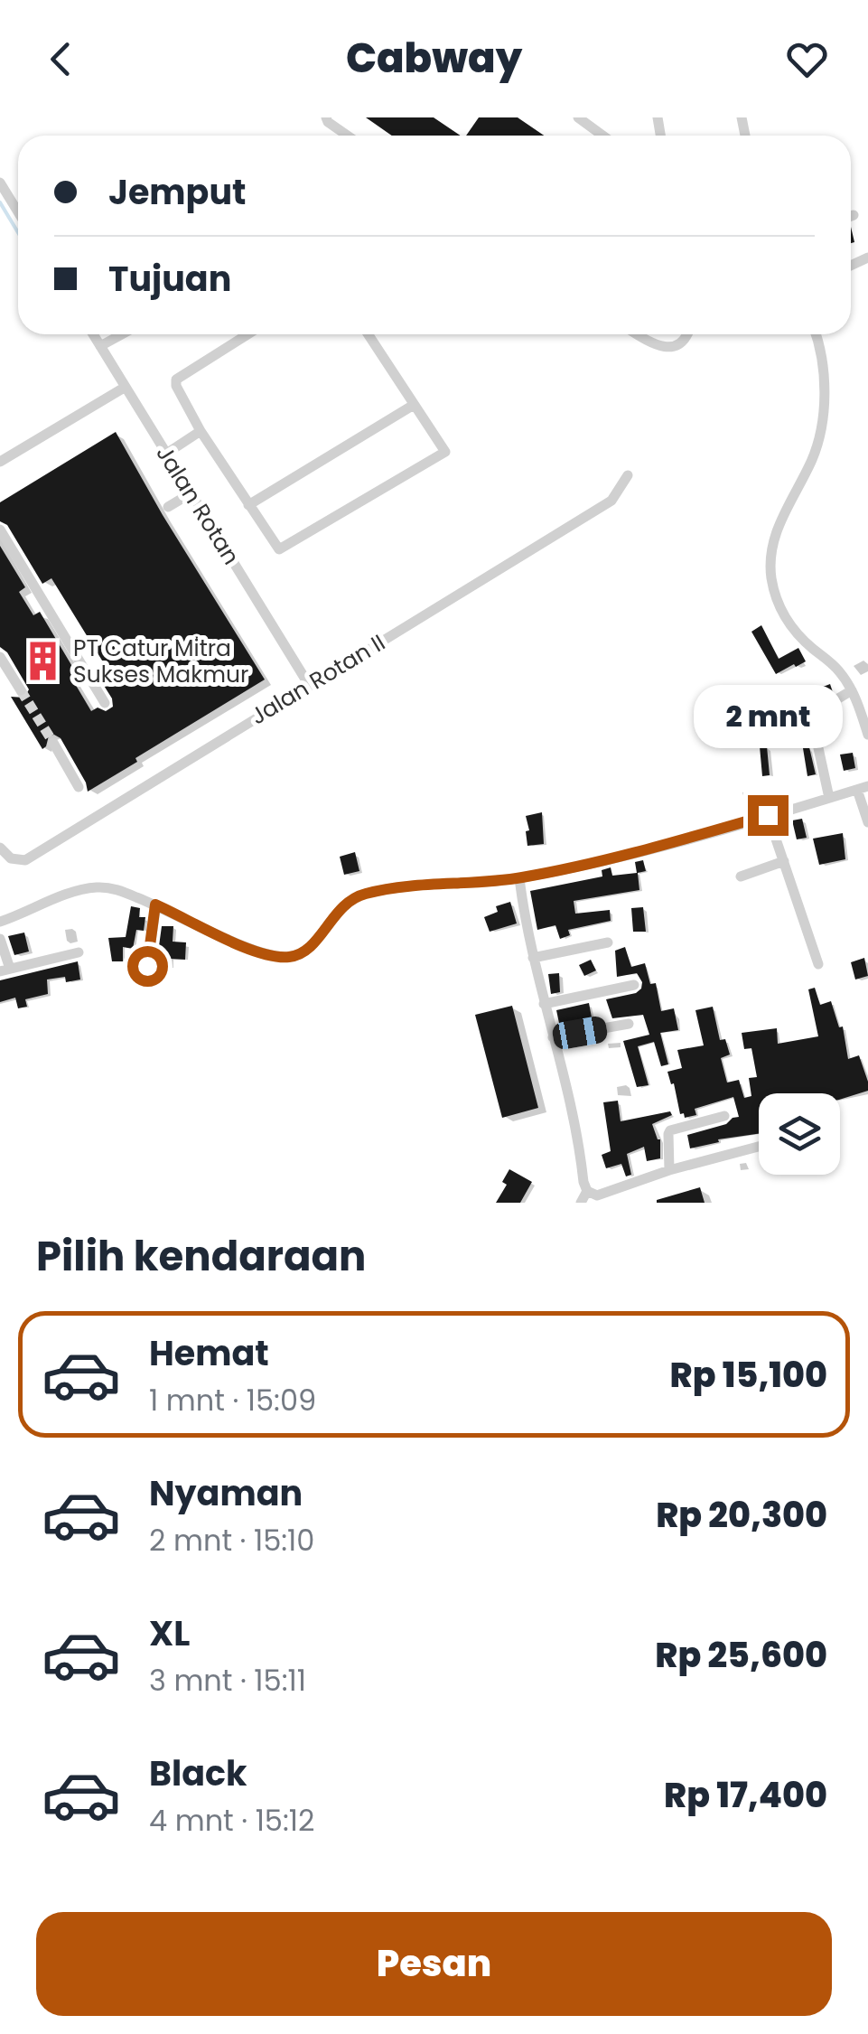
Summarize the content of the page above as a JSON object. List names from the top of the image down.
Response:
{
  "streets": {
    "street": ["Jalan Rotan", "Jalan Rotan II"]
  },
  "crossings": [
    ["Jalan Rotan", "Jalan Rotan II"]
  ],
  "places": {
    "building": ["PT Catur Mitra Sukses Makmur"]
  },
  "page": {
    "header": "Cabway",
    "banner": ["Jemput", "Tujuan"],
    "bubble": "2 mnt",
    "heading": "Pilih kendaraan",
    "list": [
      {
        "name": "Hemat",
        "note": "1 mnt · 15:09",
        "value": "Rp 15,100"
      },
      {
        "name": "Nyaman",
        "note": "2 mnt · 15:10",
        "value": "Rp 20,300"
      },
      {
        "name": "XL",
        "note": "3 mnt · 15:11",
        "value": "Rp 25,600"
      },
      {
        "name": "Black",
        "note": "4 mnt · 15:12",
        "value": "Rp 17,400"
      }
    ],
    "buttons": "Pesan"
  }
}
